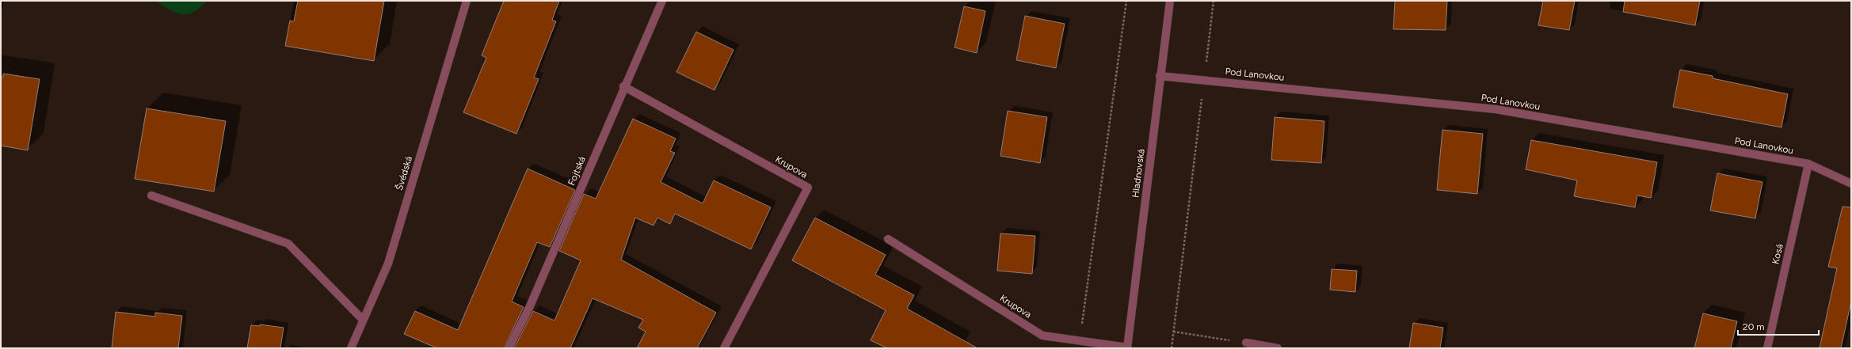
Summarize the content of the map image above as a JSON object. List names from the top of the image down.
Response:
{
  "streets": {
    "street": [
      "Pod Lanovkou",
      "Krupova",
      "Fojtská",
      "Švédská",
      "Hladnovská",
      "Kosá"
    ]
  },
  "crossings": [
    ["Pod Lanovkou", "Hladnovská"],
    ["Pod Lanovkou", "Kosá"],
    ["Krupova", "Fojtská"],
    ["Krupova", "Hladnovská"]
  ],
  "scale_bar": "20 m"
}
